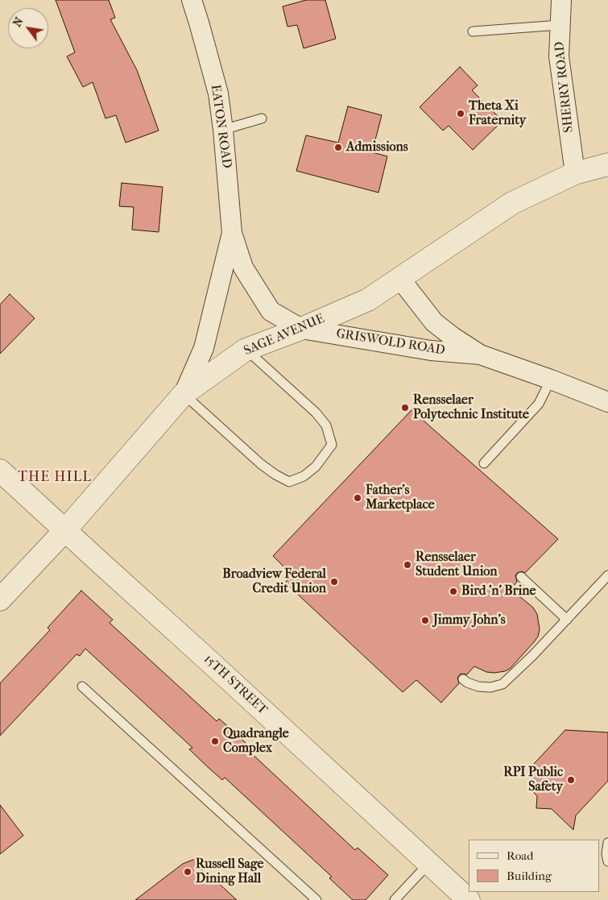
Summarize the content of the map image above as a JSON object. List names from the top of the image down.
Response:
{
  "streets": {
    "street": [
      "SHERRY ROAD",
      "EATON ROAD",
      "SAGE AVENUE",
      "GRISWOLD ROAD",
      "15TH STREET"
    ]
  },
  "crossings": [
    ["SHERRY ROAD", "SAGE AVENUE"],
    ["EATON ROAD", "SAGE AVENUE"],
    ["EATON ROAD", "GRISWOLD ROAD"],
    ["SAGE AVENUE", "GRISWOLD ROAD"],
    ["SAGE AVENUE", "15TH STREET"]
  ],
  "districts": ["THE HILL"],
  "places": [
    "Theta Xi Fraternity",
    "Admissions",
    "Rensselaer Polytechnic Institute",
    "Father’s Marketplace",
    "Rensselaer Student Union",
    "Broadview Federal Credit Union",
    "Bird 'n' Brine",
    "Jimmy John's",
    "Quadrangle Complex",
    "RPI Public Safety",
    "Russell Sage Dining Hall"
  ],
  "legend": ["Road", "Building"],
  "north": "top left"
}
